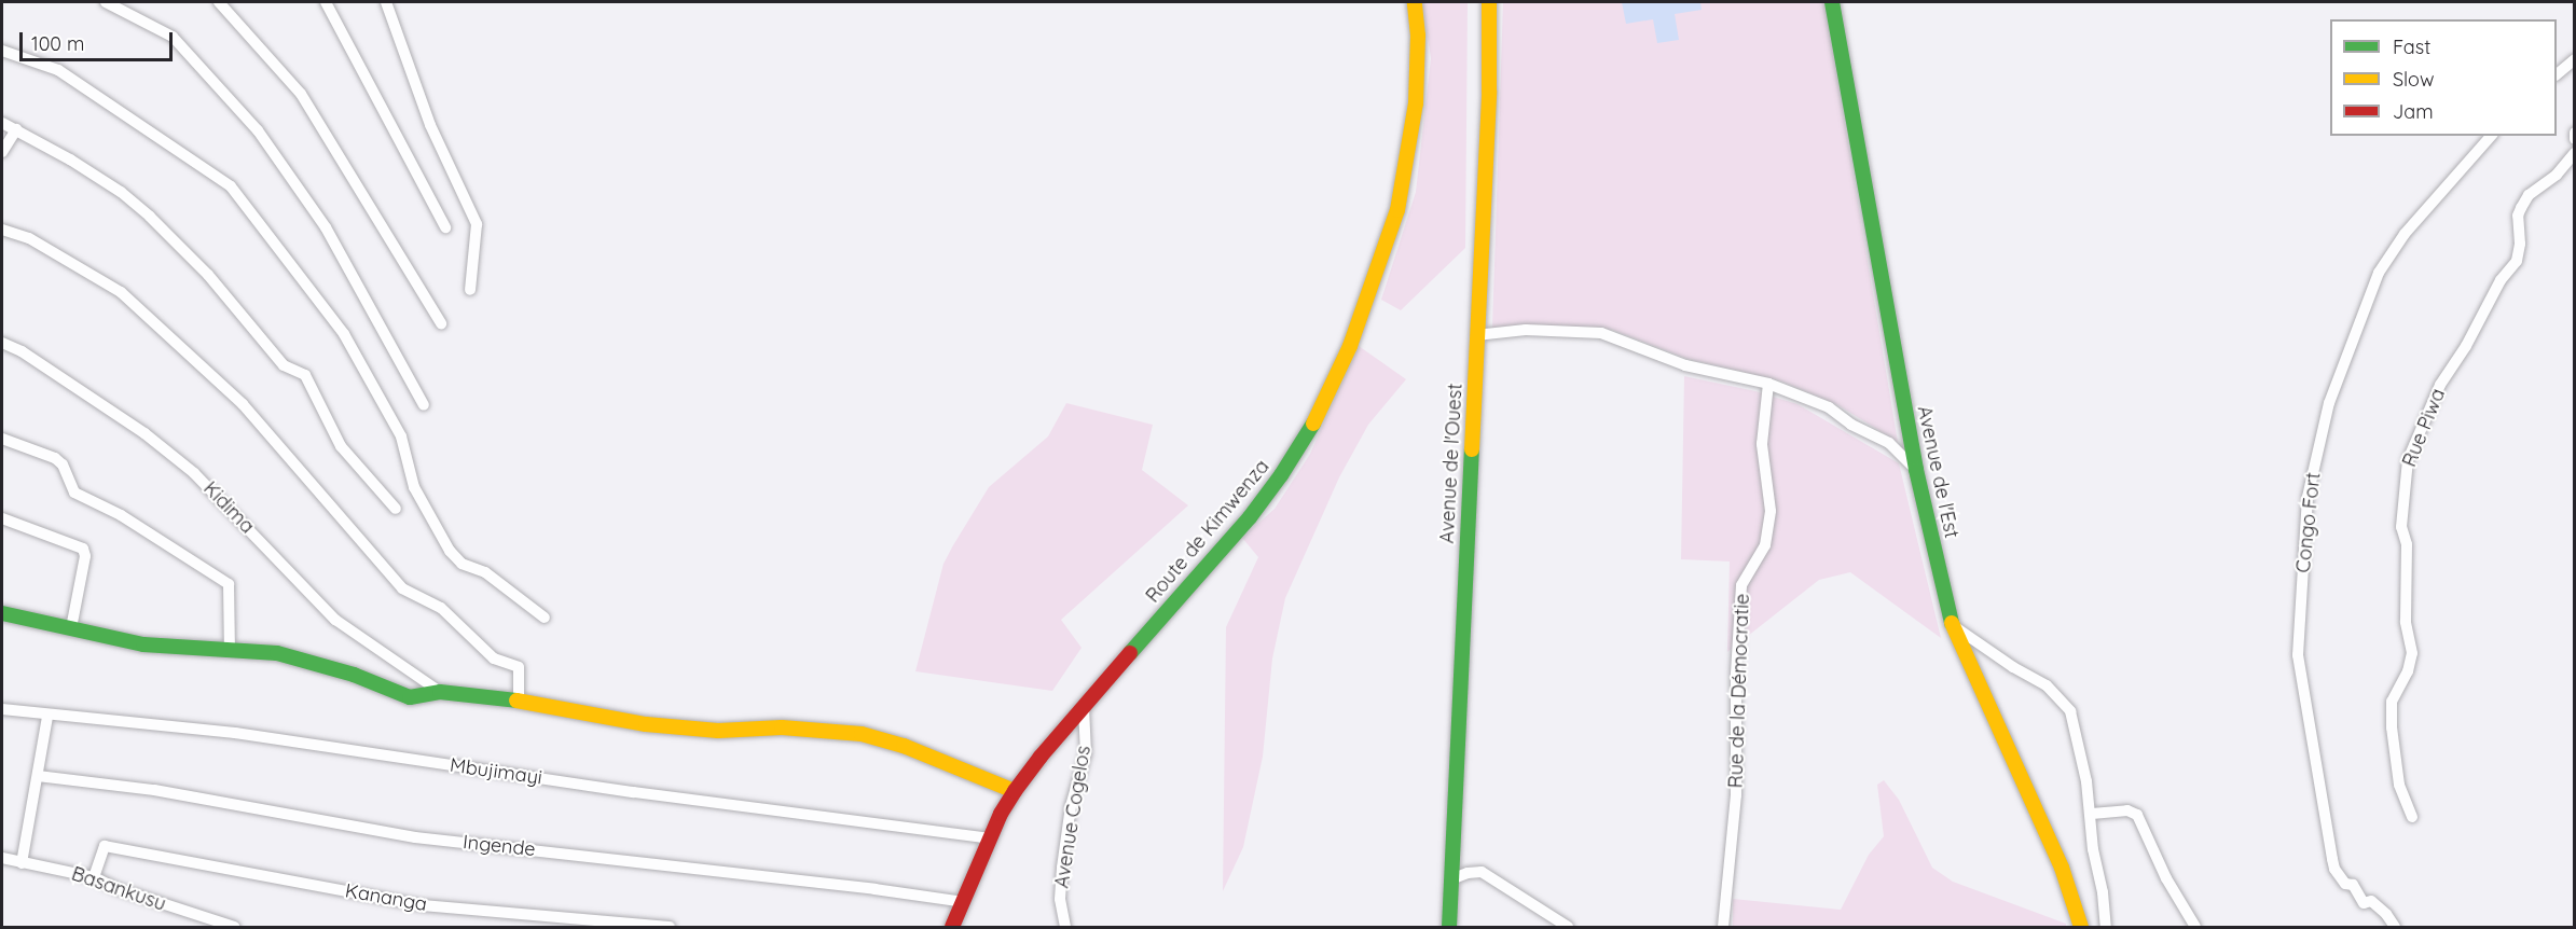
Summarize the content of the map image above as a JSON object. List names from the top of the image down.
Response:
{
  "streets": {
    "street": [
      "Rue Piwa",
      "Avenue de l'Ouest",
      "Avenue de l'Est",
      "Kidima",
      "Congo Fort",
      "Route de Kimwenza",
      "Rue de la Démocratie",
      "Mbujimayi",
      "Avenue Cogelos",
      "Ingende",
      "Basankusu",
      "Kananga"
    ]
  },
  "crossings": [
    ["Route de Kimwenza", "Mbujimayi"],
    ["Route de Kimwenza", "Avenue Cogelos"],
    ["Route de Kimwenza", "Ingende"],
    ["Basankusu", "Kananga"]
  ],
  "legend": ["Fast", "Slow", "Jam"],
  "scale_bar": "100 m"
}
